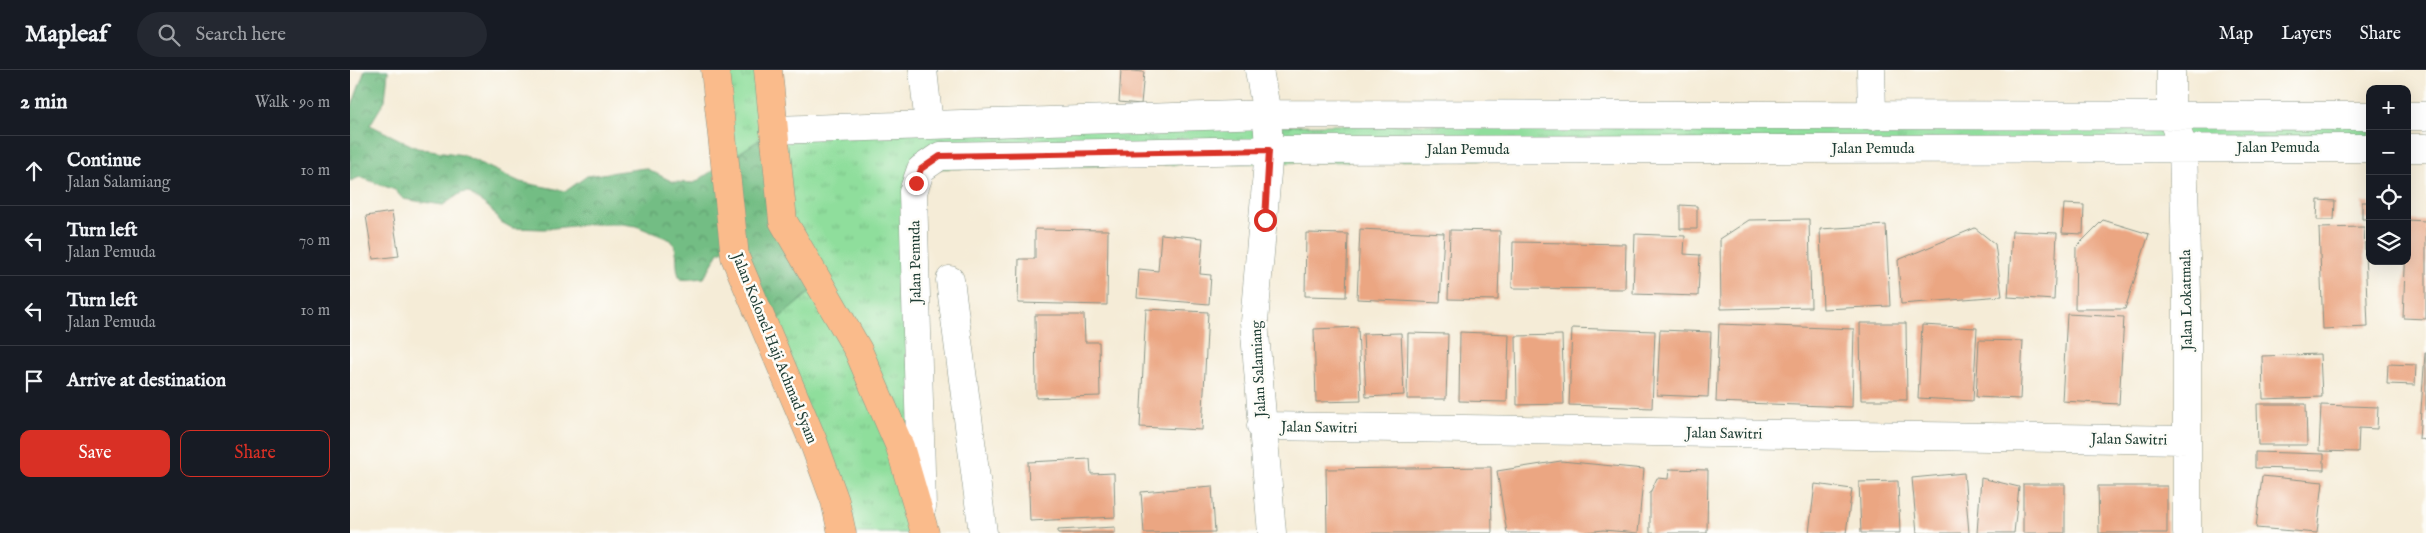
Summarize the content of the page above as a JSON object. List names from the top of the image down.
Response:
{
  "streets": {
    "main road": ["Jalan Kolonel Haji Achmad Syam"],
    "street": [
      "Jalan Pemuda",
      "Jalan Lokatmala",
      "Jalan Salamiang",
      "Jalan Sawitri"
    ]
  },
  "crossings": [
    ["Jalan Pemuda", "Jalan Lokatmala"],
    ["Jalan Pemuda", "Jalan Salamiang"],
    ["Jalan Lokatmala", "Jalan Sawitri"],
    ["Jalan Salamiang", "Jalan Sawitri"]
  ],
  "page": {
    "header": "Mapleaf",
    "search": "Search here",
    "nav": ["Map", "Layers", "Share"],
    "heading": ["2 min", "Walk · 90 m"],
    "map_buttons": ["+", "−"],
    "list": [
      ["Continue", "Jalan Salamiang", "10 m"],
      ["Turn left", "Jalan Pemuda", "70 m"],
      ["Turn left", "Jalan Pemuda", "10 m"],
      "Arrive at destination"
    ],
    "buttons": ["Save", "Share"]
  }
}
